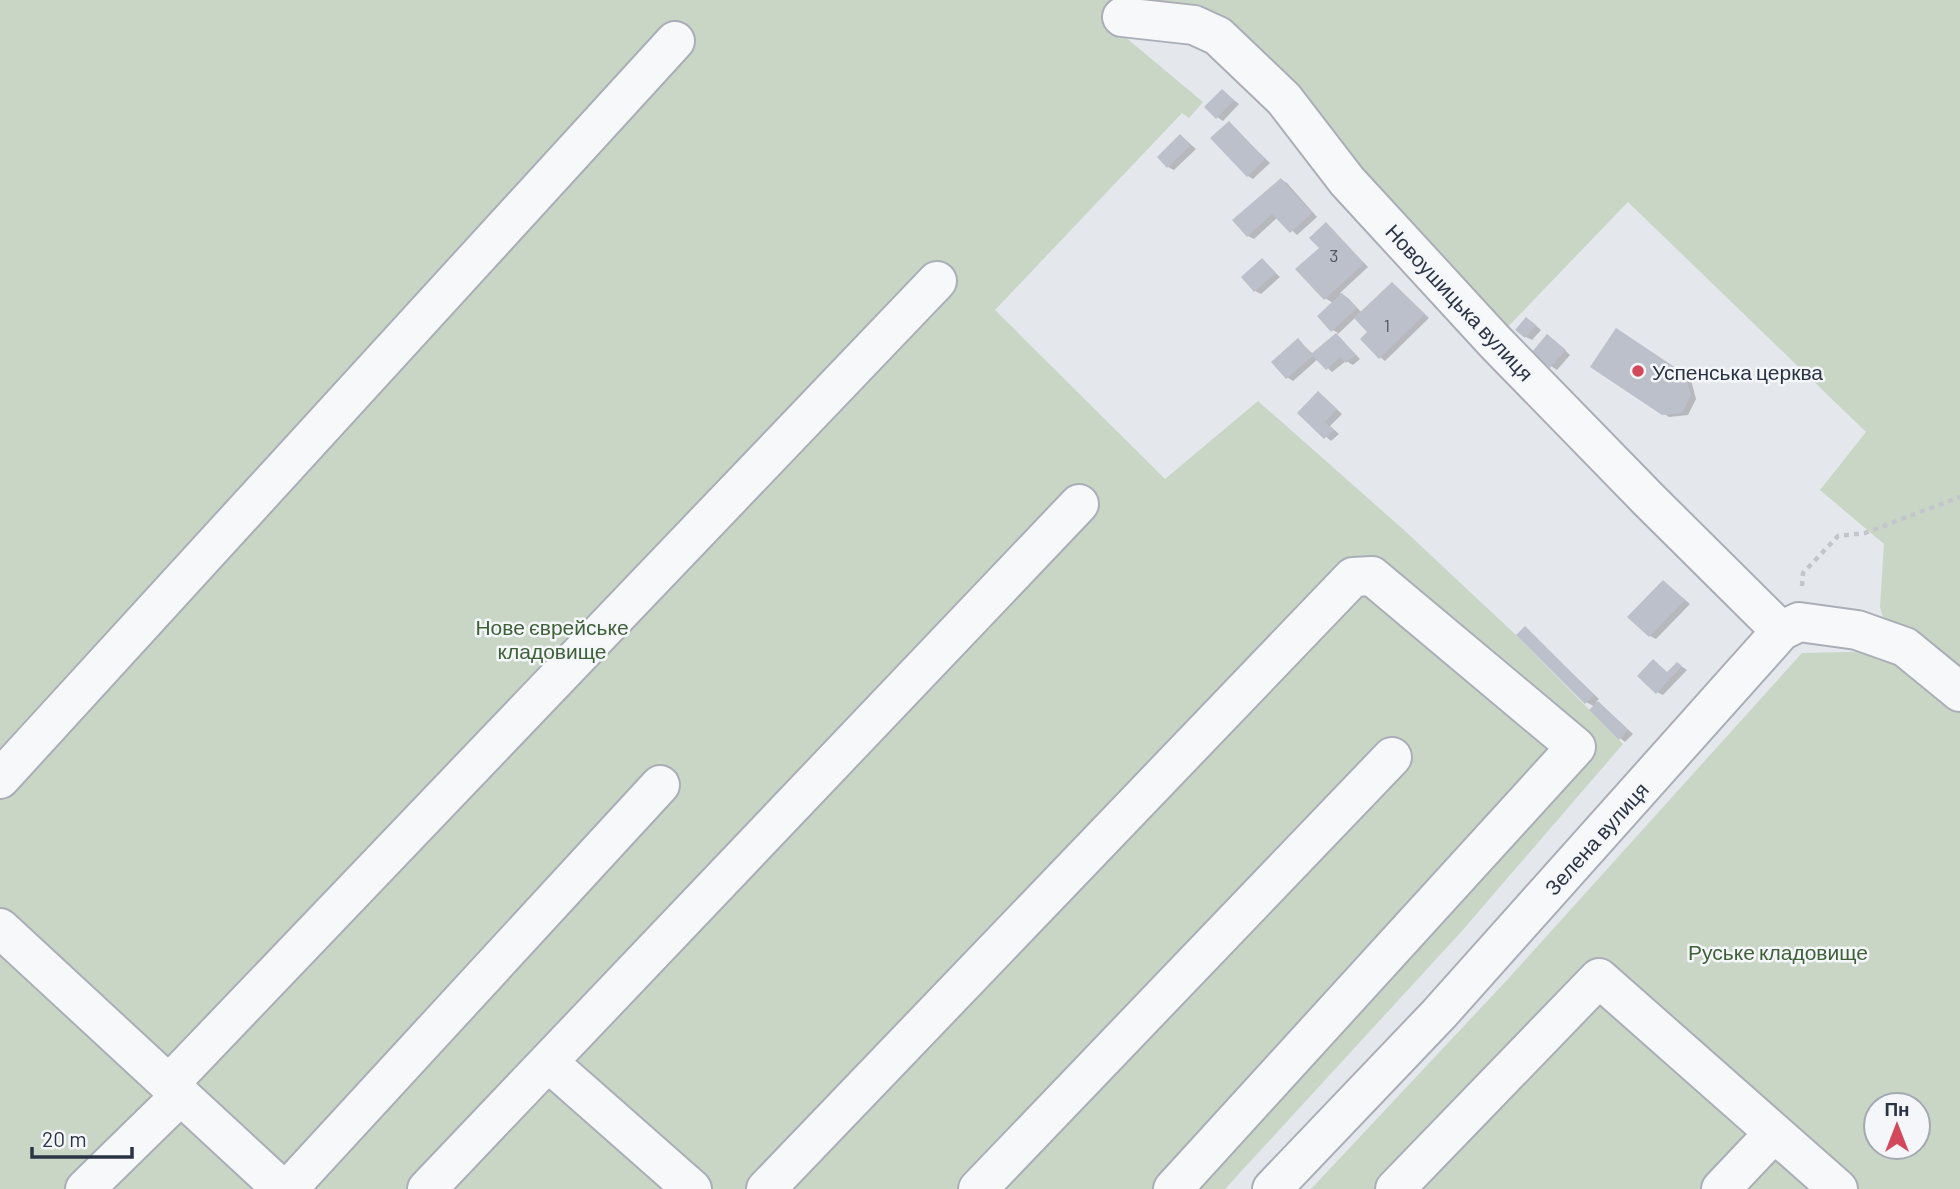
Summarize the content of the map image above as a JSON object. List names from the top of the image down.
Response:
{
  "streets": {
    "street": ["Новоушицька вулиця", "Зелена вулиця"]
  },
  "crossings": [
    ["Новоушицька вулиця", "Зелена вулиця"]
  ],
  "parks": ["Нове єврейське кладовище", "Руське кладовище"],
  "places": ["Успенська церква"],
  "house_numbers": ["3", "1"],
  "scale_bar": "20 m",
  "north": "top"
}
